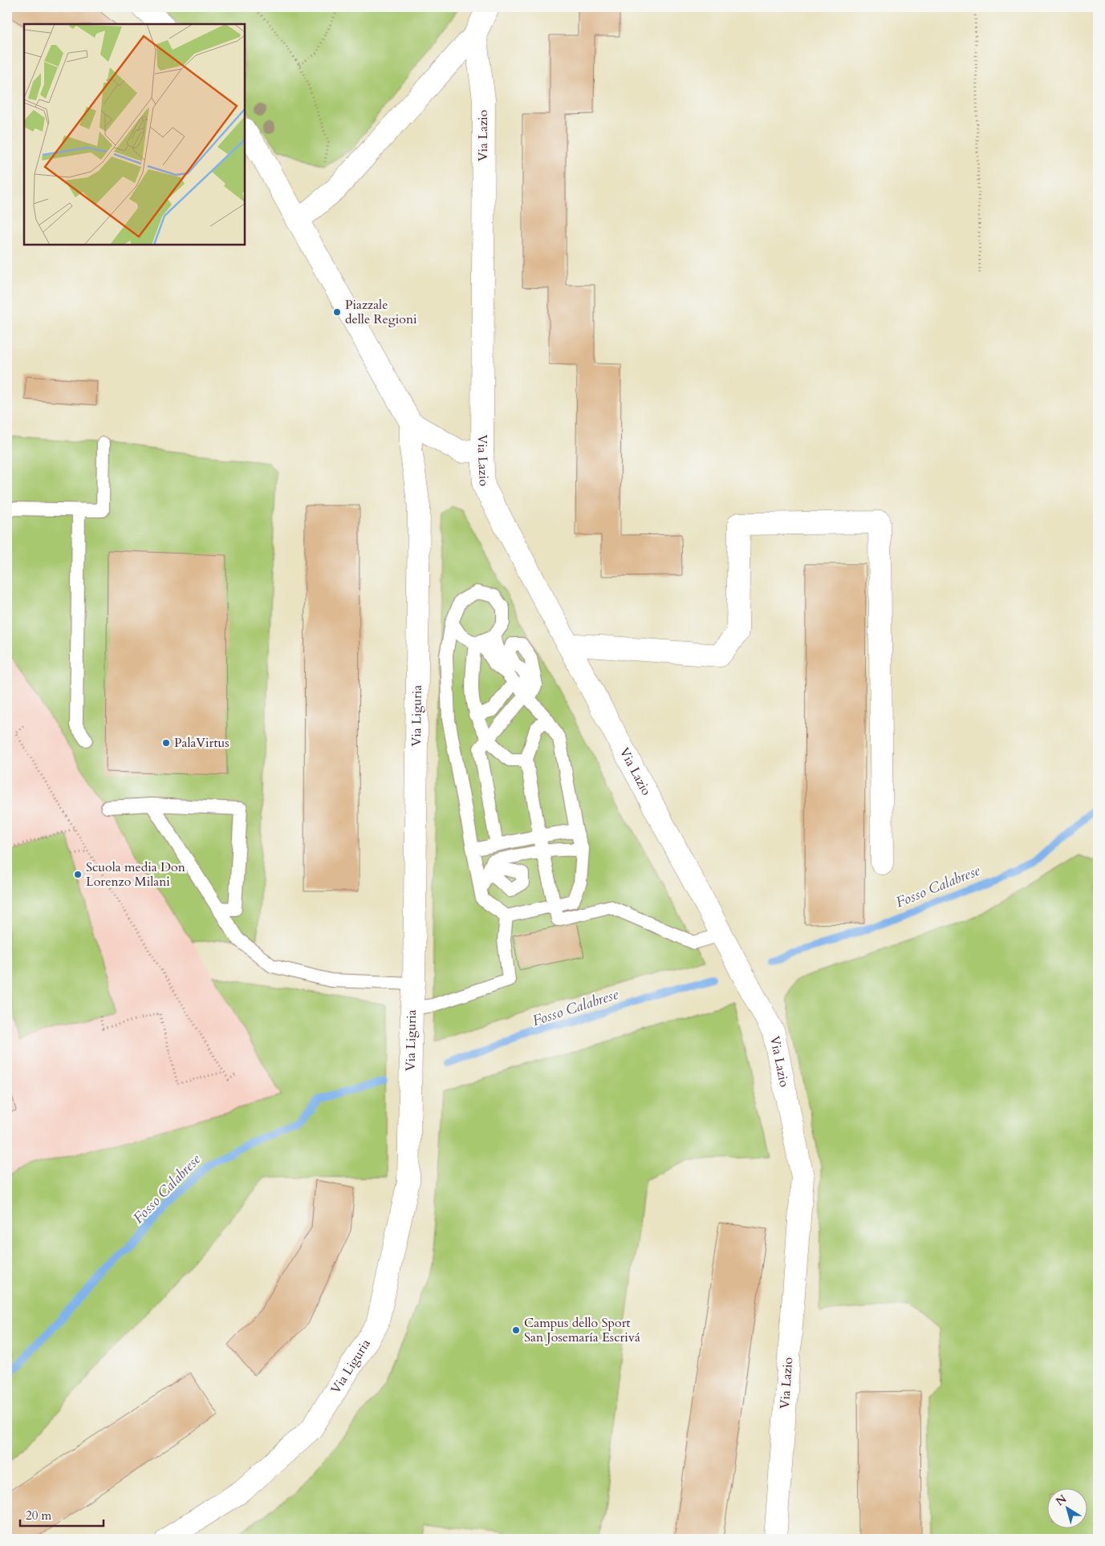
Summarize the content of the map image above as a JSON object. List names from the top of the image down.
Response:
{
  "streets": {
    "street": ["Via Lazio", "Via Liguria"]
  },
  "water": ["Fosso Calabrese"],
  "places": [
    "Piazzale delle Regioni",
    "PalaVirtus",
    "Scuola media Don Lorenzo Milani",
    "Campus dello Sport San Josemaría Escrivá"
  ],
  "scale_bar": "20 m",
  "north": "top left"
}
